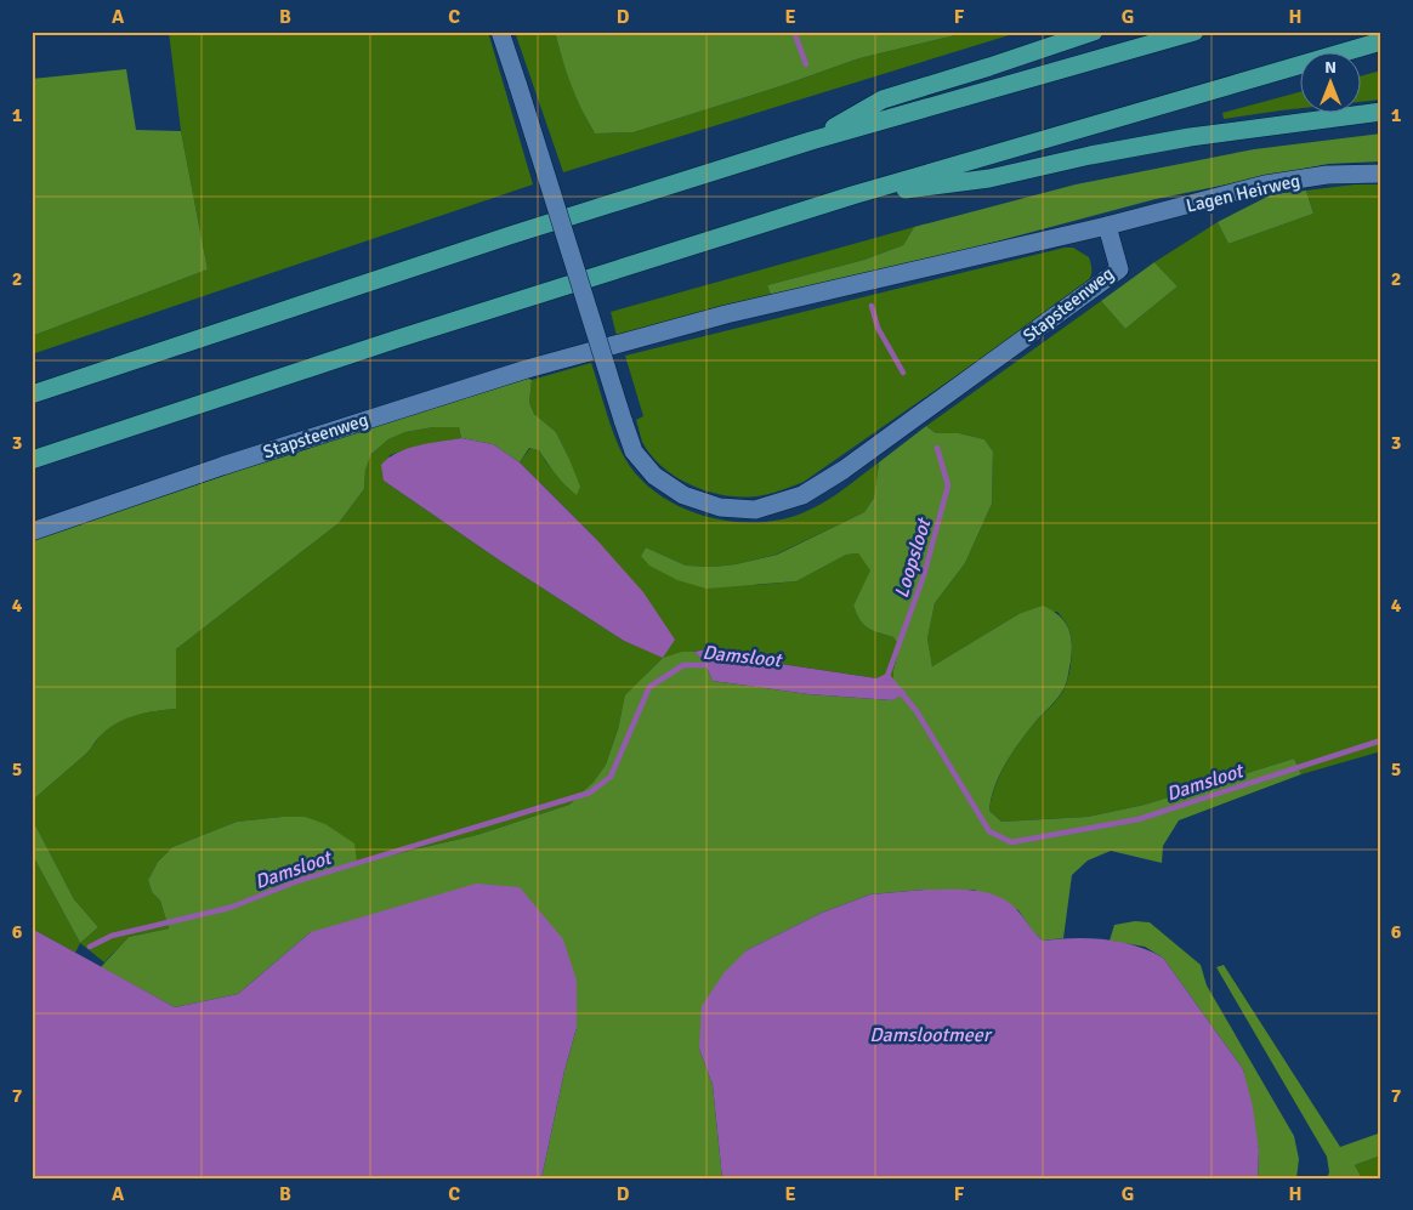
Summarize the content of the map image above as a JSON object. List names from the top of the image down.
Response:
{
  "streets": {
    "street": ["Lagen Heirweg", "Stapsteenweg"]
  },
  "crossings": [
    ["Lagen Heirweg", "Stapsteenweg"]
  ],
  "water": ["Loopsloot", "Damsloot", "Damslootmeer"],
  "north": "top",
  "grid": {
    "columns": [
      "A",
      "B",
      "C",
      "D",
      "E",
      "F",
      "G",
      "H"
    ],
    "rows": [
      "1",
      "2",
      "3",
      "4",
      "5",
      "6",
      "7"
    ]
  }
}
